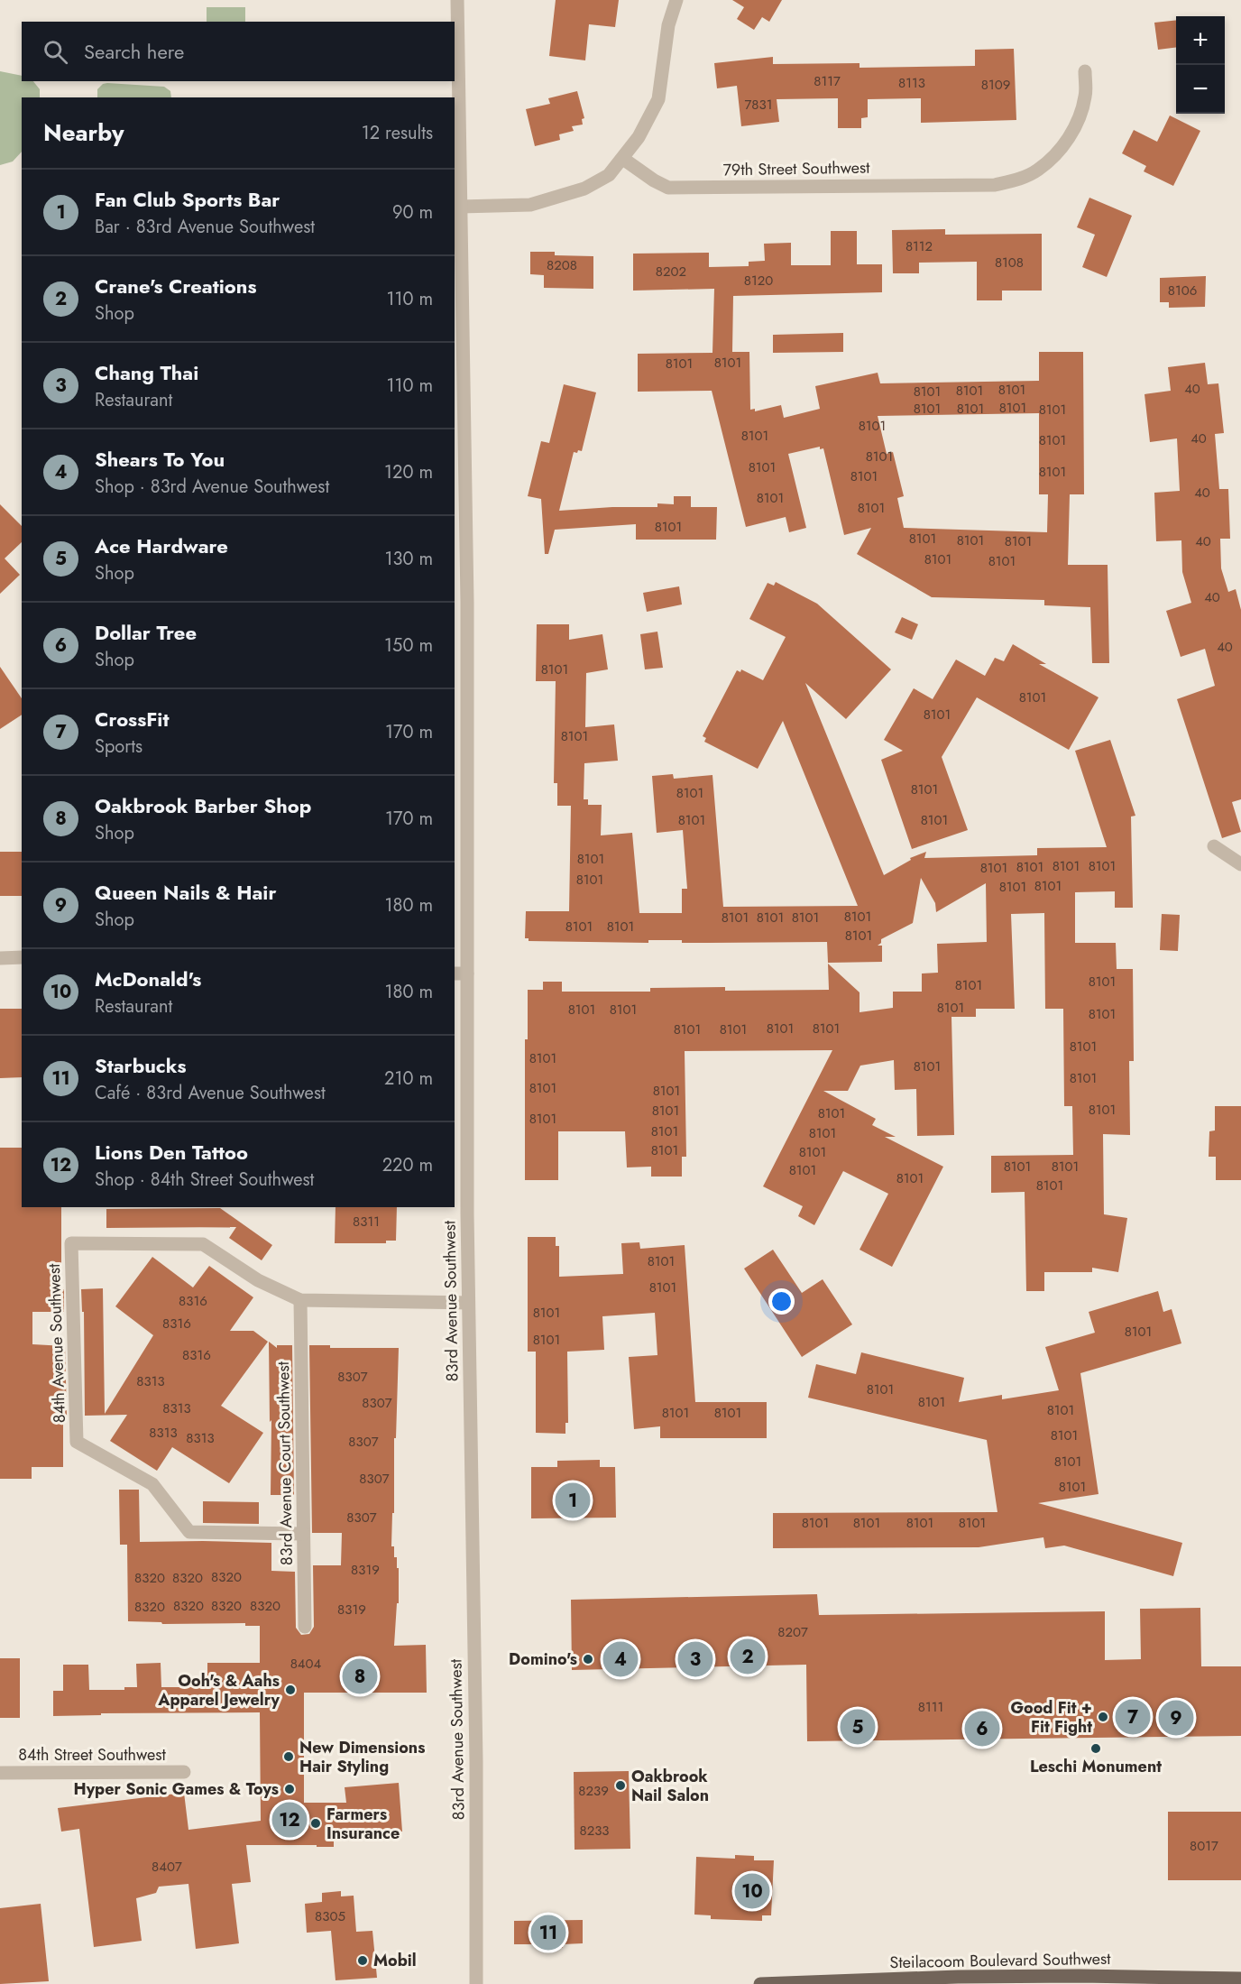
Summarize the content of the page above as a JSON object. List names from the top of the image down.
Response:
{
  "streets": {
    "main road": ["Steilacoom Boulevard Southwest"],
    "street": [
      "79th Street Southwest",
      "83rd Avenue Southwest",
      "84th Avenue Southwest",
      "83rd Avenue Court Southwest",
      "84th Street Southwest"
    ]
  },
  "crossings": [
    ["84th Avenue Southwest", "83rd Avenue Court Southwest"]
  ],
  "places": [
    "Domino's",
    "Ooh's & Aahs Apparel Jewelry",
    "Good Fit + Fit Fight",
    "Leschi Monument",
    "New Dimensions Hair Styling",
    "Oakbrook Nail Salon",
    "Hyper Sonic Games & Toys",
    "Farmers Insurance",
    "Mobil"
  ],
  "house_numbers": [
    "8117",
    "8113",
    "8109",
    "7831",
    "8112",
    "8108",
    "8208",
    "8202",
    "8120",
    "8106",
    "8101",
    "8101",
    "40",
    "8101",
    "8101",
    "8101",
    "8101",
    "8101",
    "8101",
    "8101",
    "8101",
    "8101",
    "40",
    "8101",
    "8101",
    "8101",
    "8101",
    "8101",
    "40",
    "8101",
    "8101",
    "8101",
    "8101",
    "8101",
    "8101",
    "40",
    "8101",
    "8101",
    "40",
    "40",
    "8101",
    "8101",
    "8101",
    "8101",
    "8101",
    "8101",
    "8101",
    "8101",
    "8101",
    "8101",
    "8101",
    "8101",
    "8101",
    "8101",
    "8101",
    "8101",
    "8101",
    "8101",
    "8101",
    "8101",
    "8101",
    "8101",
    "8101",
    "8101",
    "8101",
    "8101",
    "8101",
    "8101",
    "8101",
    "8101",
    "8101",
    "8101",
    "8101",
    "8101",
    "8101",
    "8101",
    "8101",
    "8101",
    "8101",
    "8101",
    "8101",
    "8101",
    "8101",
    "8101",
    "8101",
    "8101",
    "8101",
    "8101",
    "8101",
    "8101",
    "8101",
    "8101",
    "8311",
    "8101",
    "8101",
    "8316",
    "8101",
    "8316",
    "8101",
    "8101",
    "8316",
    "8307",
    "8313",
    "8101",
    "8101",
    "8307",
    "8313",
    "8101",
    "8101",
    "8101",
    "8313",
    "8101",
    "8313",
    "8307",
    "8101",
    "8307",
    "8101",
    "8307",
    "8101",
    "8101",
    "8101",
    "8101",
    "8319",
    "8320",
    "8320",
    "8320",
    "8320",
    "8320",
    "8320",
    "8320",
    "8319",
    "8207",
    "8404",
    "8111",
    "8239",
    "8233",
    "8017",
    "8407",
    "8305"
  ],
  "page": {
    "map_buttons": ["+", "−"],
    "search": "Search here",
    "heading": ["Nearby", "12 results"],
    "list": [
      {
        "mark": "1",
        "name": "Fan Club Sports Bar",
        "note": "Bar · 83rd Avenue Southwest",
        "value": "90 m"
      },
      {
        "mark": "2",
        "name": "Crane's Creations",
        "note": "Shop",
        "value": "110 m"
      },
      {
        "mark": "3",
        "name": "Chang Thai",
        "note": "Restaurant",
        "value": "110 m"
      },
      {
        "mark": "4",
        "name": "Shears To You",
        "note": "Shop · 83rd Avenue Southwest",
        "value": "120 m"
      },
      {
        "mark": "5",
        "name": "Ace Hardware",
        "note": "Shop",
        "value": "130 m"
      },
      {
        "mark": "6",
        "name": "Dollar Tree",
        "note": "Shop",
        "value": "150 m"
      },
      {
        "mark": "7",
        "name": "CrossFit",
        "note": "Sports",
        "value": "170 m"
      },
      {
        "mark": "8",
        "name": "Oakbrook Barber Shop",
        "note": "Shop",
        "value": "170 m"
      },
      {
        "mark": "9",
        "name": "Queen Nails & Hair",
        "note": "Shop",
        "value": "180 m"
      },
      {
        "mark": "10",
        "name": "McDonald's",
        "note": "Restaurant",
        "value": "180 m"
      },
      {
        "mark": "11",
        "name": "Starbucks",
        "note": "Café · 83rd Avenue Southwest",
        "value": "210 m"
      },
      {
        "mark": "12",
        "name": "Lions Den Tattoo",
        "note": "Shop · 84th Street Southwest",
        "value": "220 m"
      }
    ],
    "pins": [
      "1",
      "2",
      "3",
      "4",
      "8",
      "7",
      "9",
      "5",
      "6",
      "12",
      "10",
      "11"
    ]
  }
}
